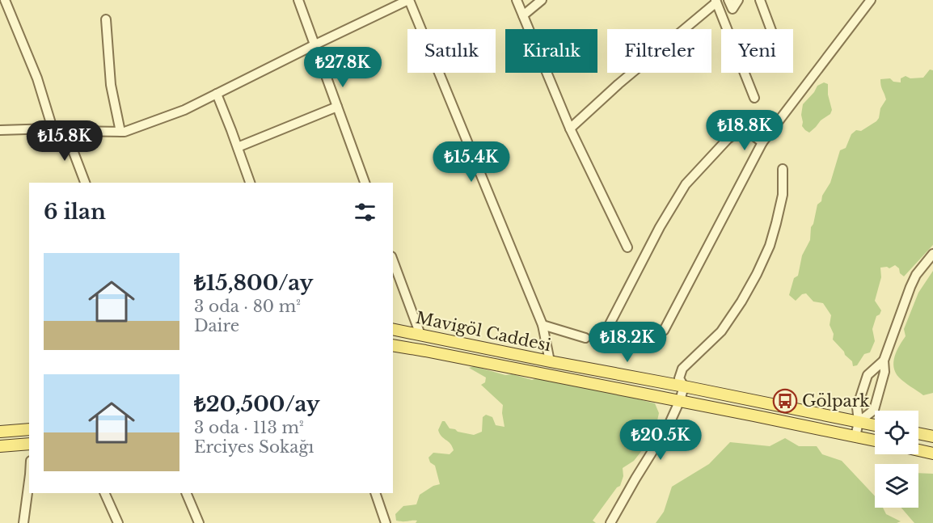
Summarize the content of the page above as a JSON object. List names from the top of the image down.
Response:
{
  "streets": {
    "main road": ["Mavigöl Caddesi"]
  },
  "places": {
    "bus stop": ["Gölpark"]
  },
  "page": {
    "chip": [
      "Satılık",
      "Kiralık",
      "Filtreler",
      "Yeni"
    ],
    "price": [
      "₺27.8K",
      "₺18.8K",
      "₺15.8K",
      "₺15.4K",
      "₺18.2K",
      "₺20.5K"
    ],
    "heading": "6 ilan",
    "list": [
      {
        "name": "₺15,800/ay",
        "note": "3 oda · 80 m² · Daire"
      },
      {
        "name": "₺20,500/ay",
        "note": "3 oda · 113 m² · Erciyes Sokağı"
      }
    ]
  }
}
